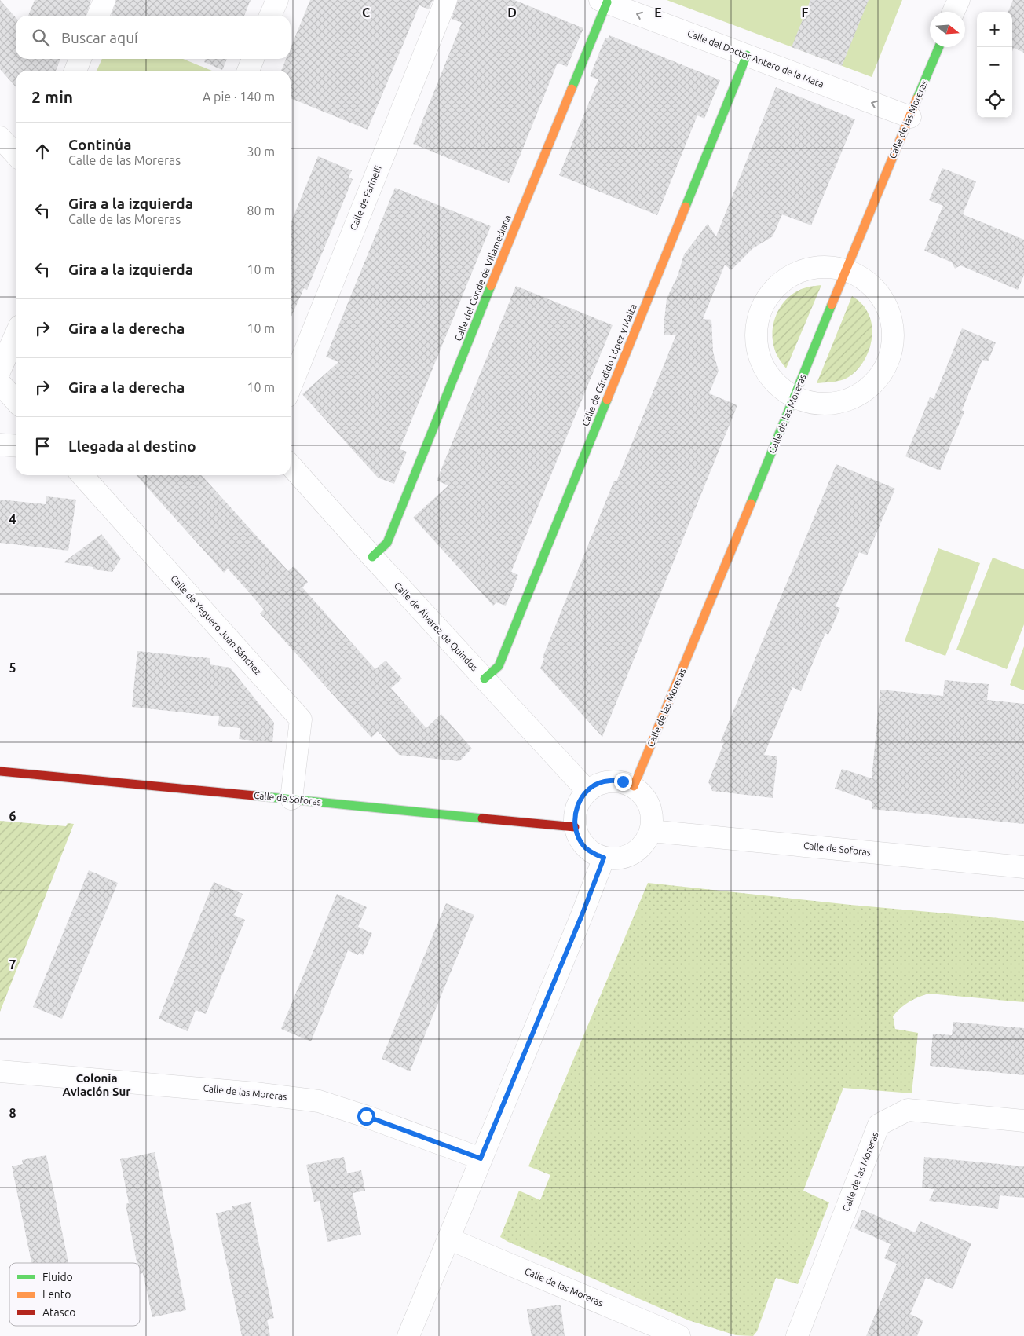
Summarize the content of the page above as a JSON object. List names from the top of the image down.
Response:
{
  "streets": {
    "street": [
      "Calle del Doctor Antero de la Mata",
      "Calle de las Moreras",
      "Calle de Farinelli",
      "Calle del Conde de Villamediana",
      "Calle de Cándido López y Malta",
      "Calle de Yeguero Juan Sánchez",
      "Calle de Álvarez de Quindos",
      "Calle de Soforas"
    ]
  },
  "crossings": [
    ["Calle del Doctor Antero de la Mata", "Calle de las Moreras"],
    ["Calle del Doctor Antero de la Mata", "Calle del Conde de Villamediana"],
    ["Calle del Doctor Antero de la Mata", "Calle de Cándido López y Malta"],
    ["Calle de las Moreras", "Calle de Álvarez de Quindos"],
    ["Calle de las Moreras", "Calle de Soforas"],
    ["Calle del Conde de Villamediana", "Calle de Álvarez de Quindos"],
    ["Calle de Cándido López y Malta", "Calle de Álvarez de Quindos"],
    ["Calle de Yeguero Juan Sánchez", "Calle de Soforas"],
    ["Calle de Álvarez de Quindos", "Calle de Soforas"]
  ],
  "one_way": ["Calle del Doctor Antero de la Mata"],
  "districts": ["Colonia Aviación Sur"],
  "legend": ["Fluido", "Lento", "Atasco"],
  "north": "right",
  "page": {
    "map_buttons": ["+", "−"],
    "search": "Buscar aquí",
    "heading": ["2 min", "A pie · 140 m"],
    "list": [
      ["Continúa", "Calle de las Moreras", "30 m"],
      ["Gira a la izquierda", "Calle de las Moreras", "80 m"],
      ["Gira a la izquierda", "10 m"],
      ["Gira a la derecha", "10 m"],
      ["Gira a la derecha", "10 m"],
      "Llegada al destino"
    ]
  },
  "grid": {
    "columns": [
      "C",
      "D",
      "E",
      "F"
    ],
    "rows": [
      "4",
      "5",
      "6",
      "7",
      "8"
    ]
  }
}
